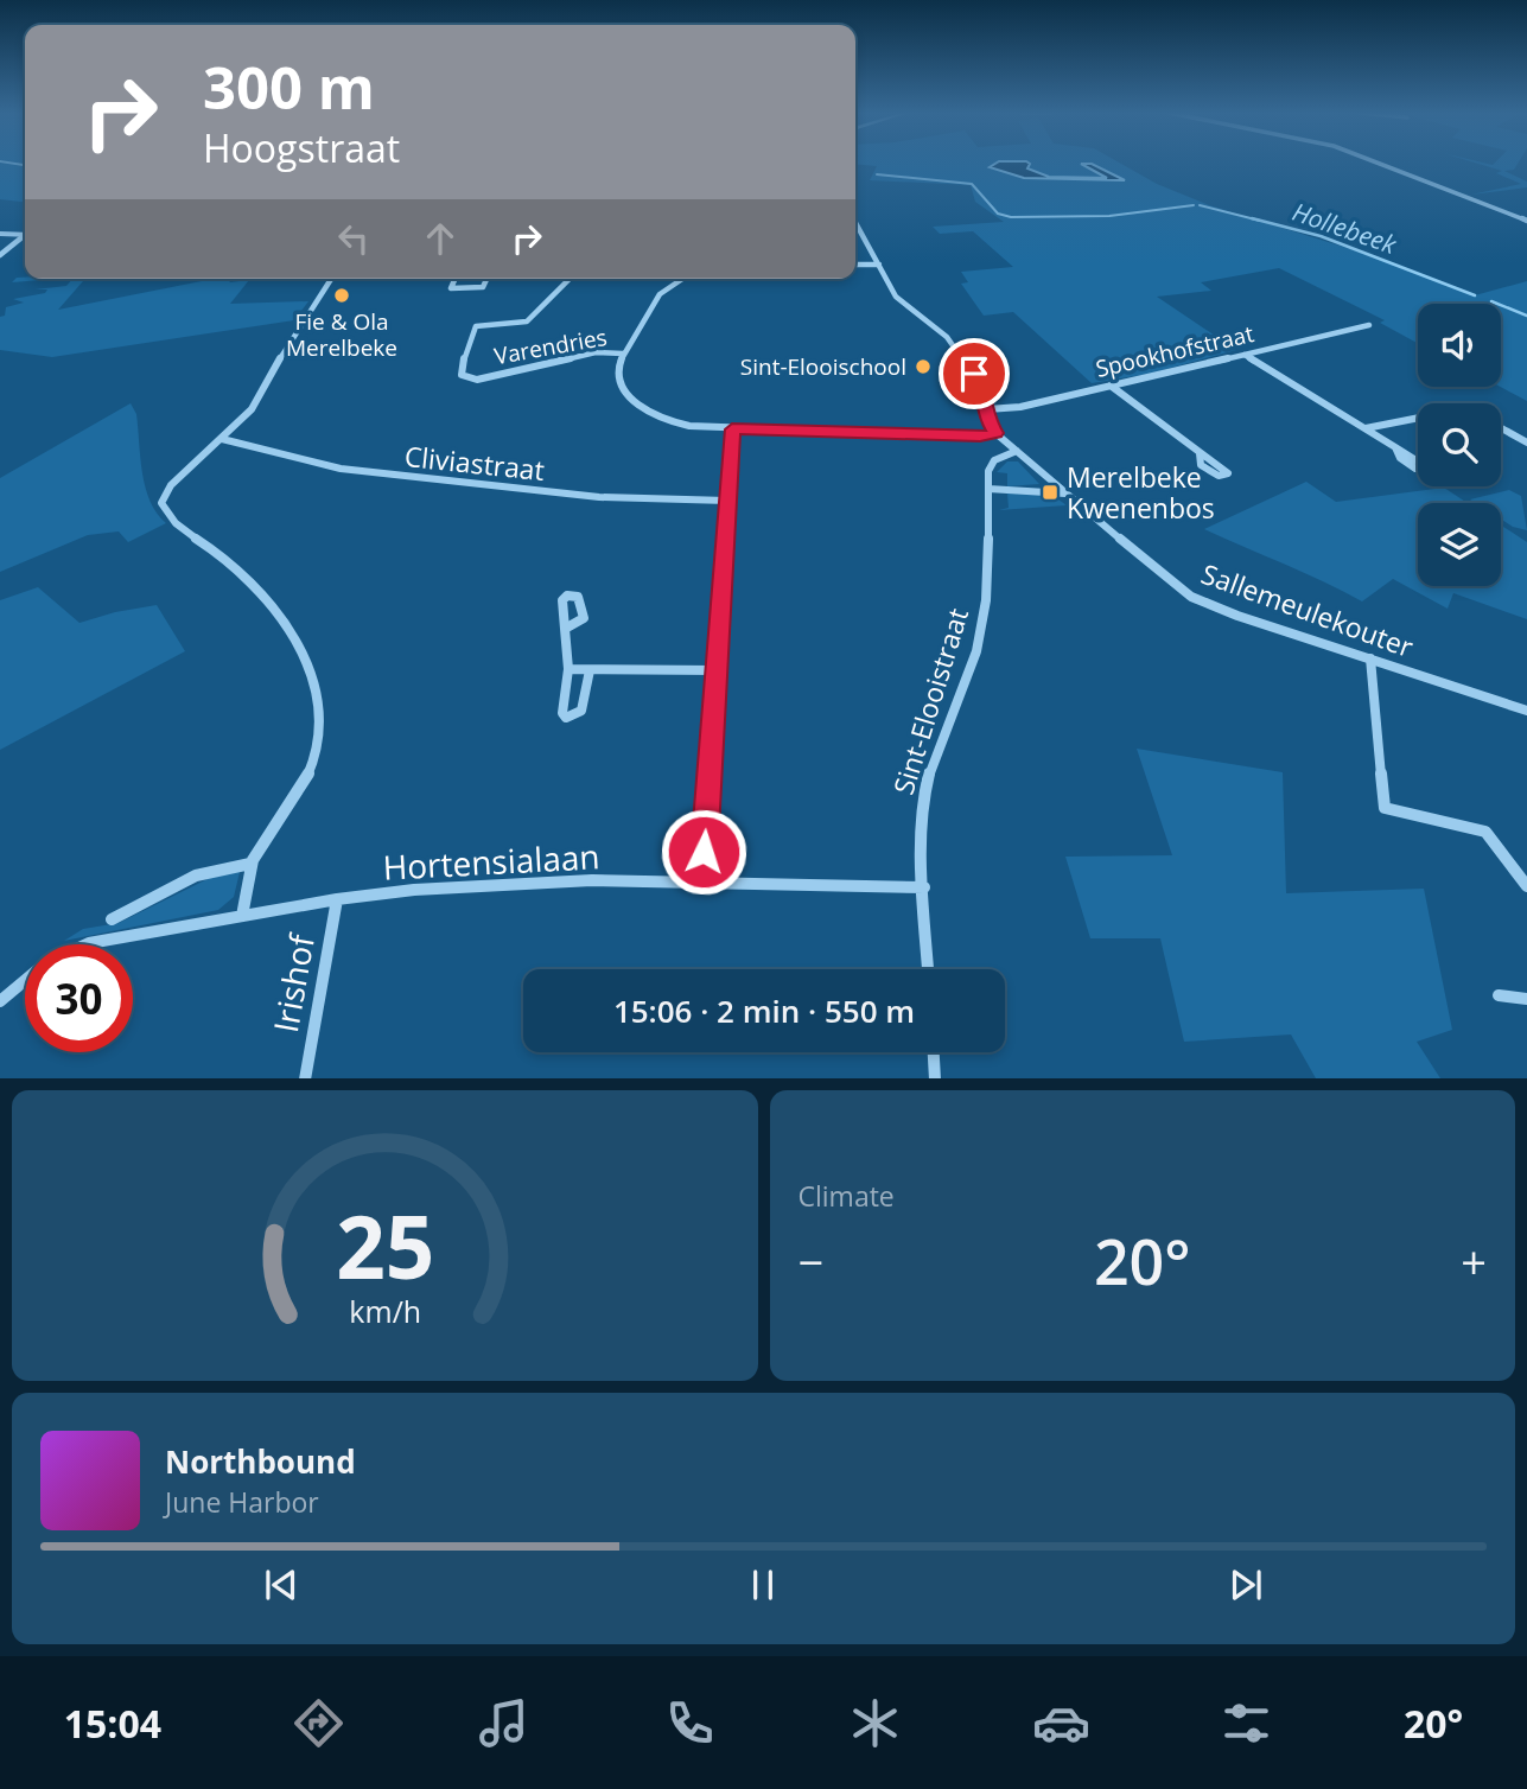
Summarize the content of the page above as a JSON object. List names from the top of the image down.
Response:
{
  "streets": {
    "street": [
      "Varendries",
      "Spookhofstraat",
      "Cliviastraat",
      "Sallemeulekouter",
      "Sint-Elooistraat",
      "Hortensialaan",
      "Irishof"
    ]
  },
  "crossings": [
    ["Sallemeulekouter", "Sint-Elooistraat"],
    ["Sint-Elooistraat", "Hortensialaan"],
    ["Hortensialaan", "Irishof"]
  ],
  "water": ["Hollebeek"],
  "places": {
    "other": ["Fie & Ola Merelbeke", "Sint-Elooischool"],
    "transit": ["Merelbeke Kwenenbos"]
  },
  "page": {
    "turn": ["300 m", "Hoogstraat"],
    "limit": "30",
    "trip": "15:06 · 2 min · 550 m",
    "tile": "Climate",
    "heat": ["−", "20°", "+"],
    "song": ["Northbound", "June Harbor"],
    "tabs": ["15:04", "20°"],
    "gauge": ["25", "km/h"]
  }
}
